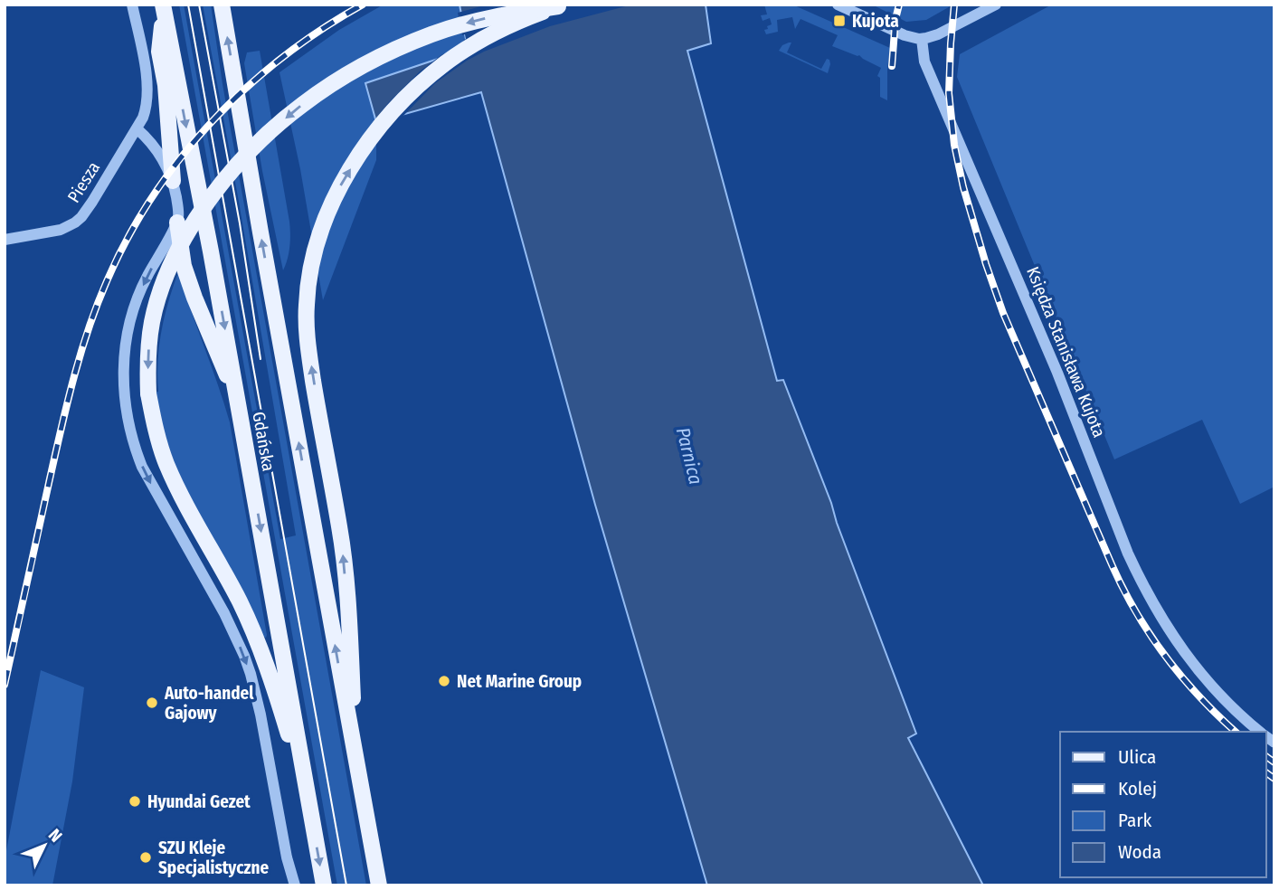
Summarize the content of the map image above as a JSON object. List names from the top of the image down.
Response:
{
  "streets": {
    "main road": ["Gdańska"],
    "street": ["Piesza", "Księdza Stanisława Kujota"]
  },
  "water": ["Parnica"],
  "places": {
    "transit": ["Kujota"],
    "other": [
      "Net Marine Group",
      "Auto-handel Gajowy",
      "Hyundai Gezet",
      "SZU Kleje Specjalistyczne"
    ]
  },
  "legend": [
    "Ulica",
    "Kolej",
    "Park",
    "Woda"
  ],
  "north": "top right"
}
